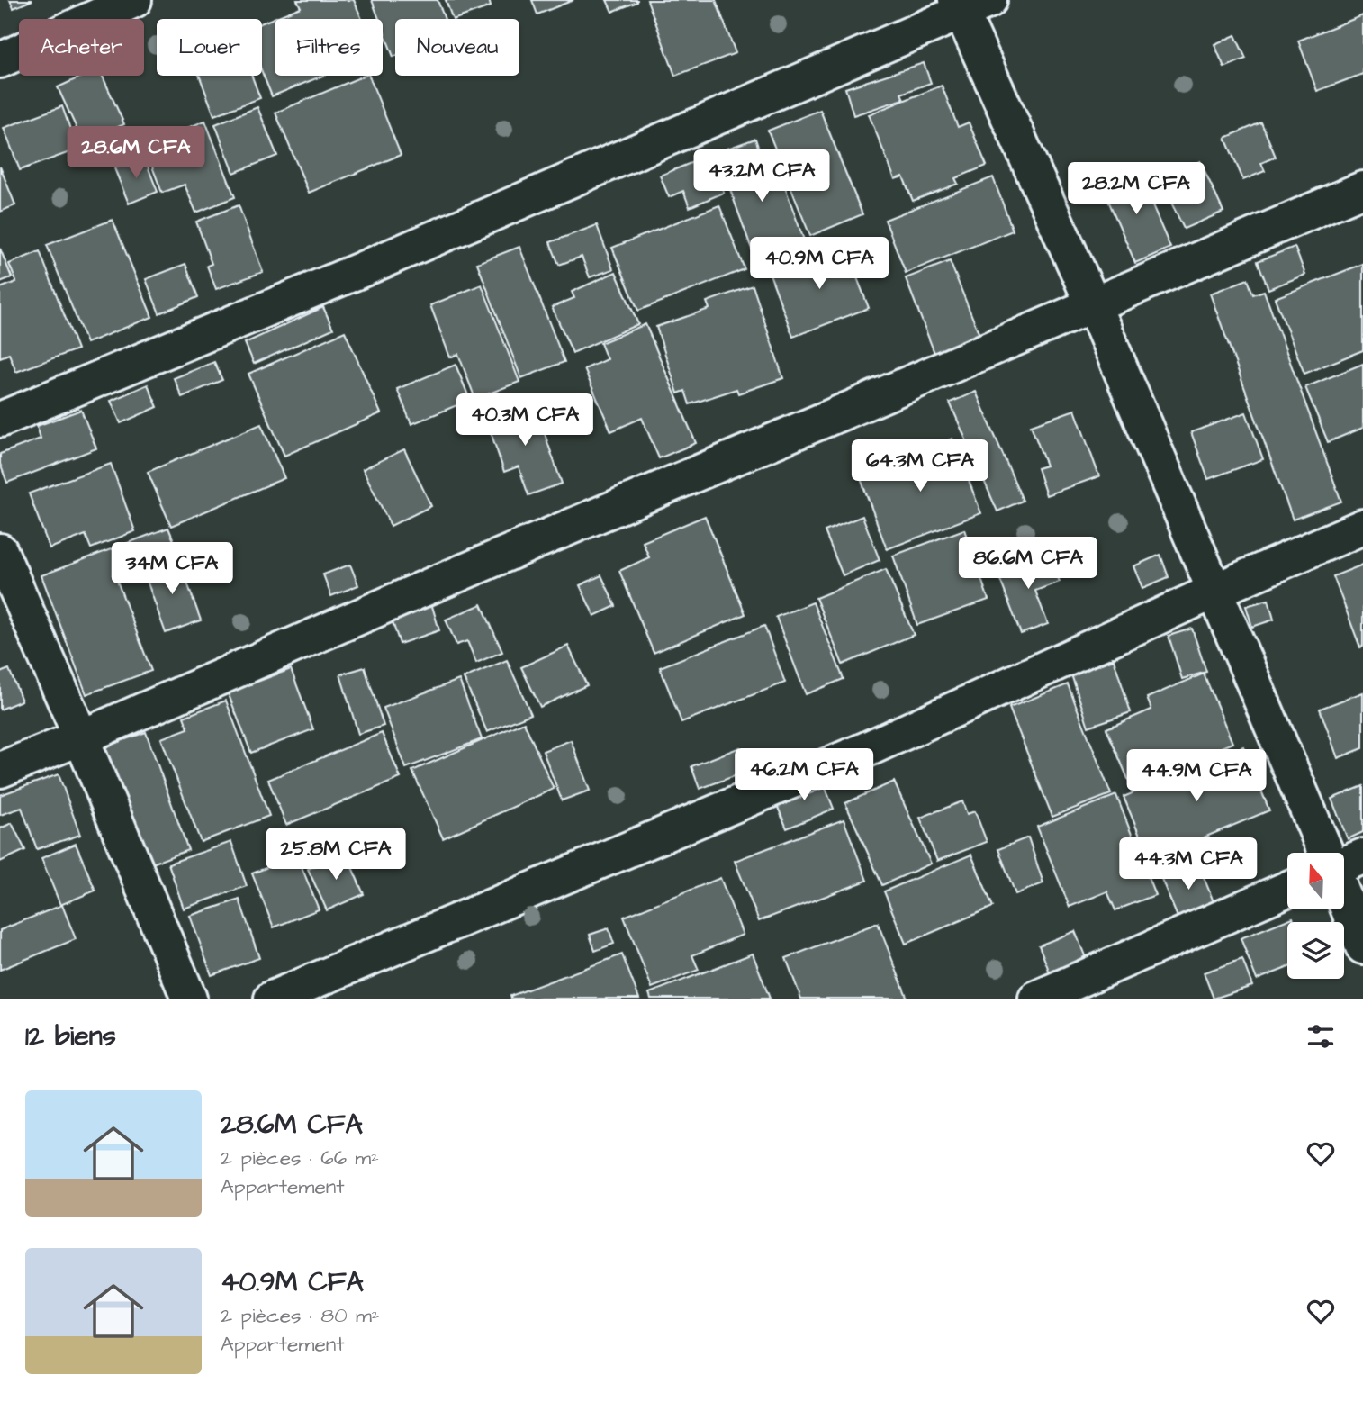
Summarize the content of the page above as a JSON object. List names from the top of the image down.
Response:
{
  "north": "top",
  "page": {
    "chip": [
      "Acheter",
      "Louer",
      "Filtres",
      "Nouveau"
    ],
    "price": [
      "28.6M CFA",
      "43.2M CFA",
      "28.2M CFA",
      "40.9M CFA",
      "40.3M CFA",
      "64.3M CFA",
      "86.6M CFA",
      "34M CFA",
      "46.2M CFA",
      "44.9M CFA",
      "25.8M CFA",
      "44.3M CFA"
    ],
    "heading": "12 biens",
    "list": [
      {
        "name": "28.6M CFA",
        "note": "2 pièces · 66 m² · Appartement"
      },
      {
        "name": "40.9M CFA",
        "note": "2 pièces · 80 m² · Appartement"
      }
    ]
  }
}
